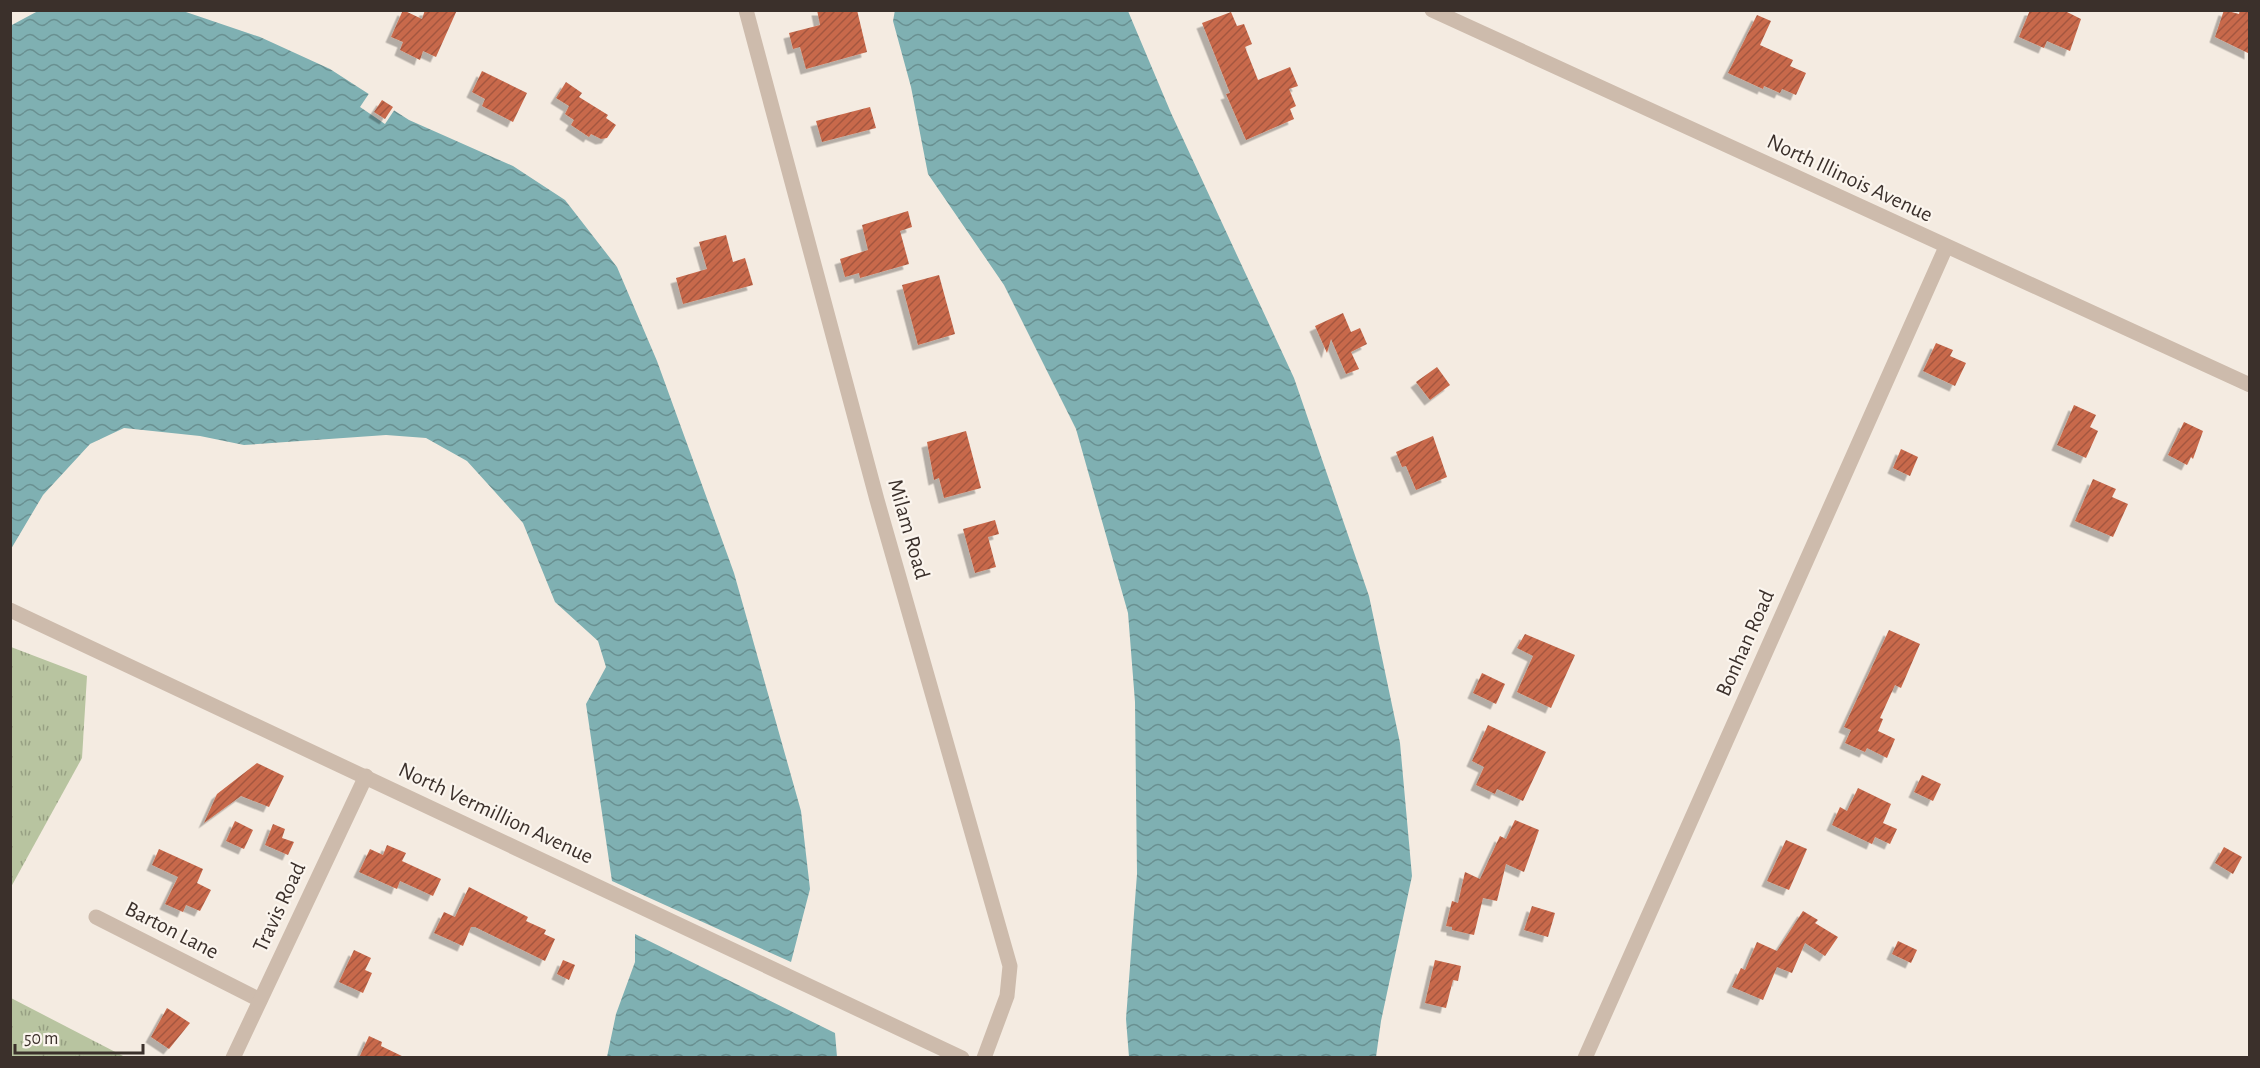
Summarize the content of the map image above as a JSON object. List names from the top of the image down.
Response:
{
  "streets": {
    "street": [
      "North Illinois Avenue",
      "Milam Road",
      "Bonhan Road",
      "North Vermillion Avenue",
      "Travis Road",
      "Barton Lane"
    ]
  },
  "crossings": [
    ["North Illinois Avenue", "Bonhan Road"],
    ["North Vermillion Avenue", "Travis Road"],
    ["Travis Road", "Barton Lane"]
  ],
  "scale_bar": "50 m"
}
